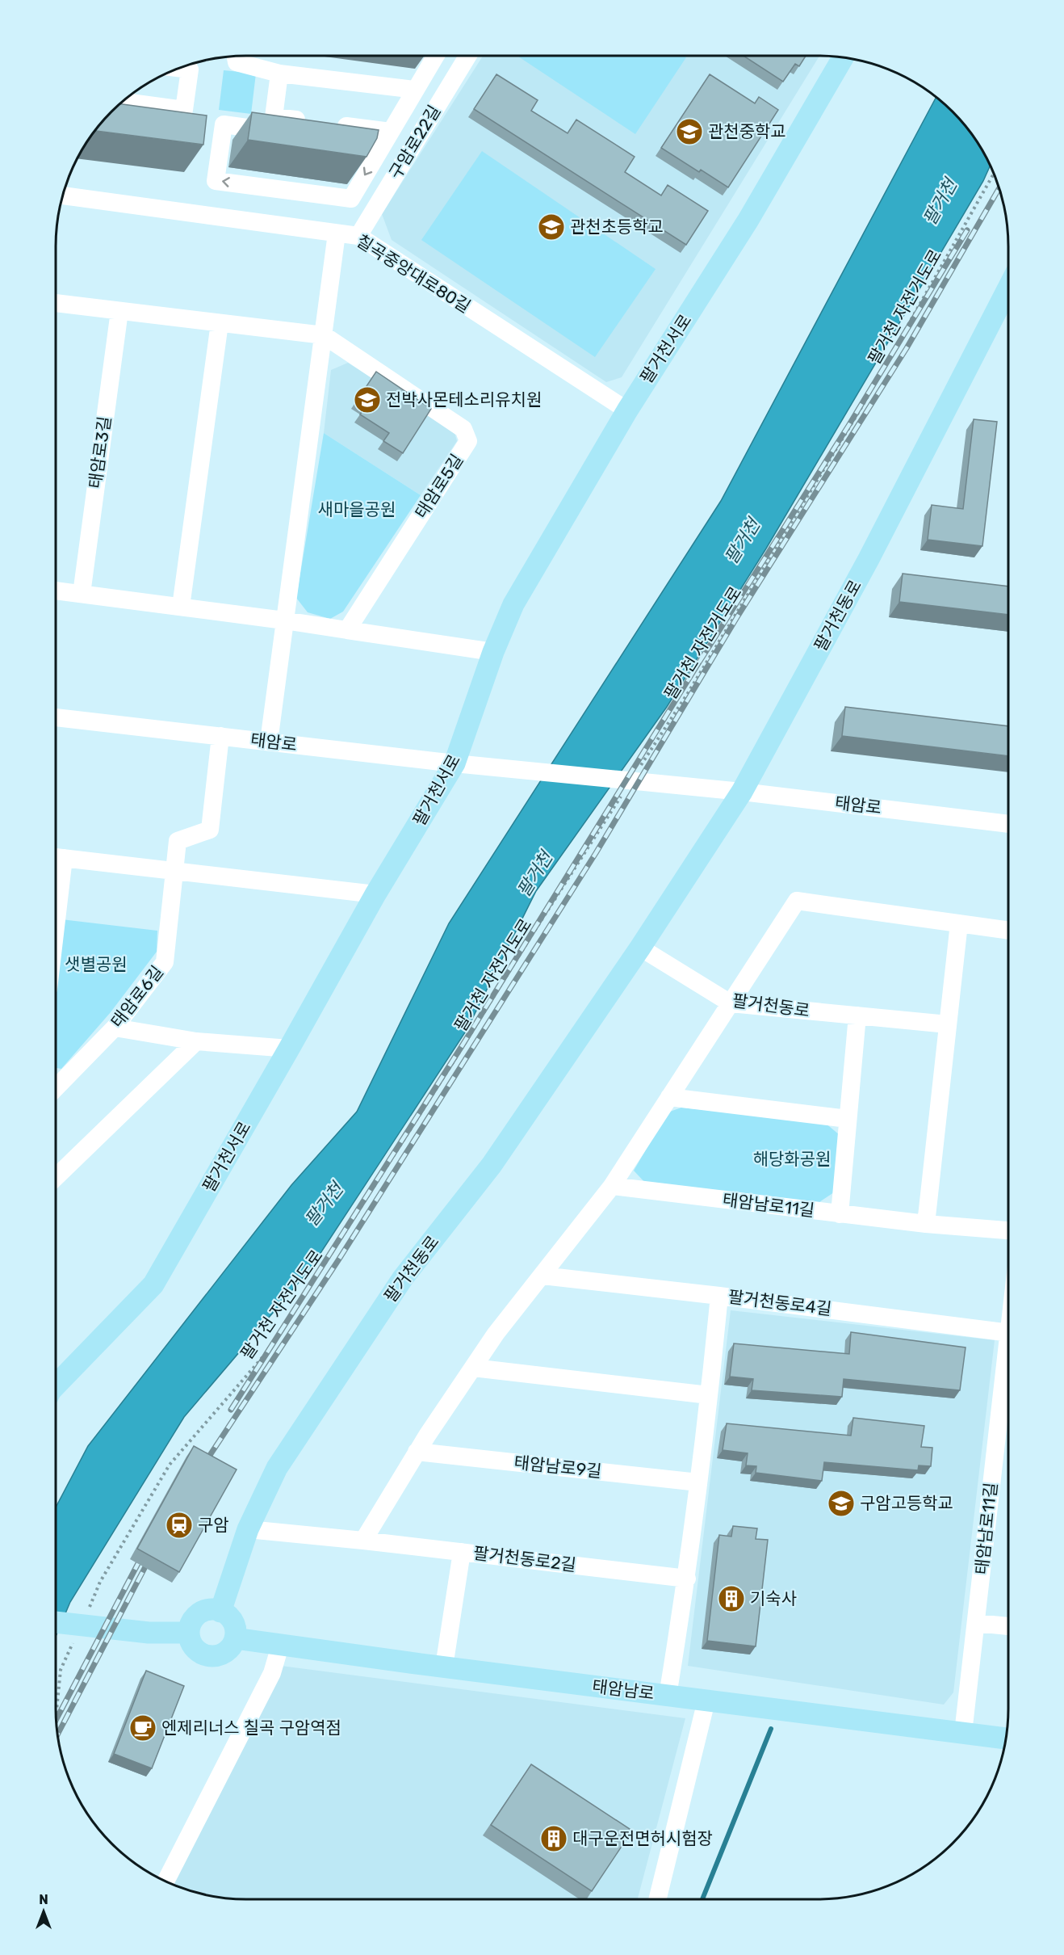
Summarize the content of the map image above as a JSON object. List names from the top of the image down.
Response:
{
  "streets": {
    "main road": ["팔거천서로", "팔거천동로", "태암남로"],
    "street": [
      "구암로22길",
      "칠곡중앙대로80길",
      "태암로3길",
      "태암로5길",
      "태암로",
      "태암로6길",
      "태암남로11길",
      "팔거천동로4길",
      "태암남로9길",
      "팔거천동로2길"
    ],
    "path": ["팔거천 자전거도로"]
  },
  "crossings": [
    ["구암로22길", "칠곡중앙대로80길"],
    ["칠곡중앙대로80길", "팔거천서로"],
    ["팔거천서로", "태암로"],
    ["태암로3길", "태암로5길"],
    ["팔거천동로", "태암로"],
    ["팔거천동로", "팔거천동로2길"],
    ["팔거천동로", "태암남로"],
    ["태암로", "태암로6길"],
    ["태암남로11길", "태암남로"]
  ],
  "water": ["팔거천"],
  "parks": ["새마을공원", "샛별공원", "해당화공원"],
  "places": {
    "school or university": [
      "관천중학교",
      "관천초등학교",
      "전박사몬테소리유치원",
      "구암고등학교"
    ],
    "station": ["구암"],
    "building": ["기숙사", "대구운전면허시험장"],
    "cafe": ["엔제리너스 칠곡 구암역점"]
  },
  "north": "top"
}
